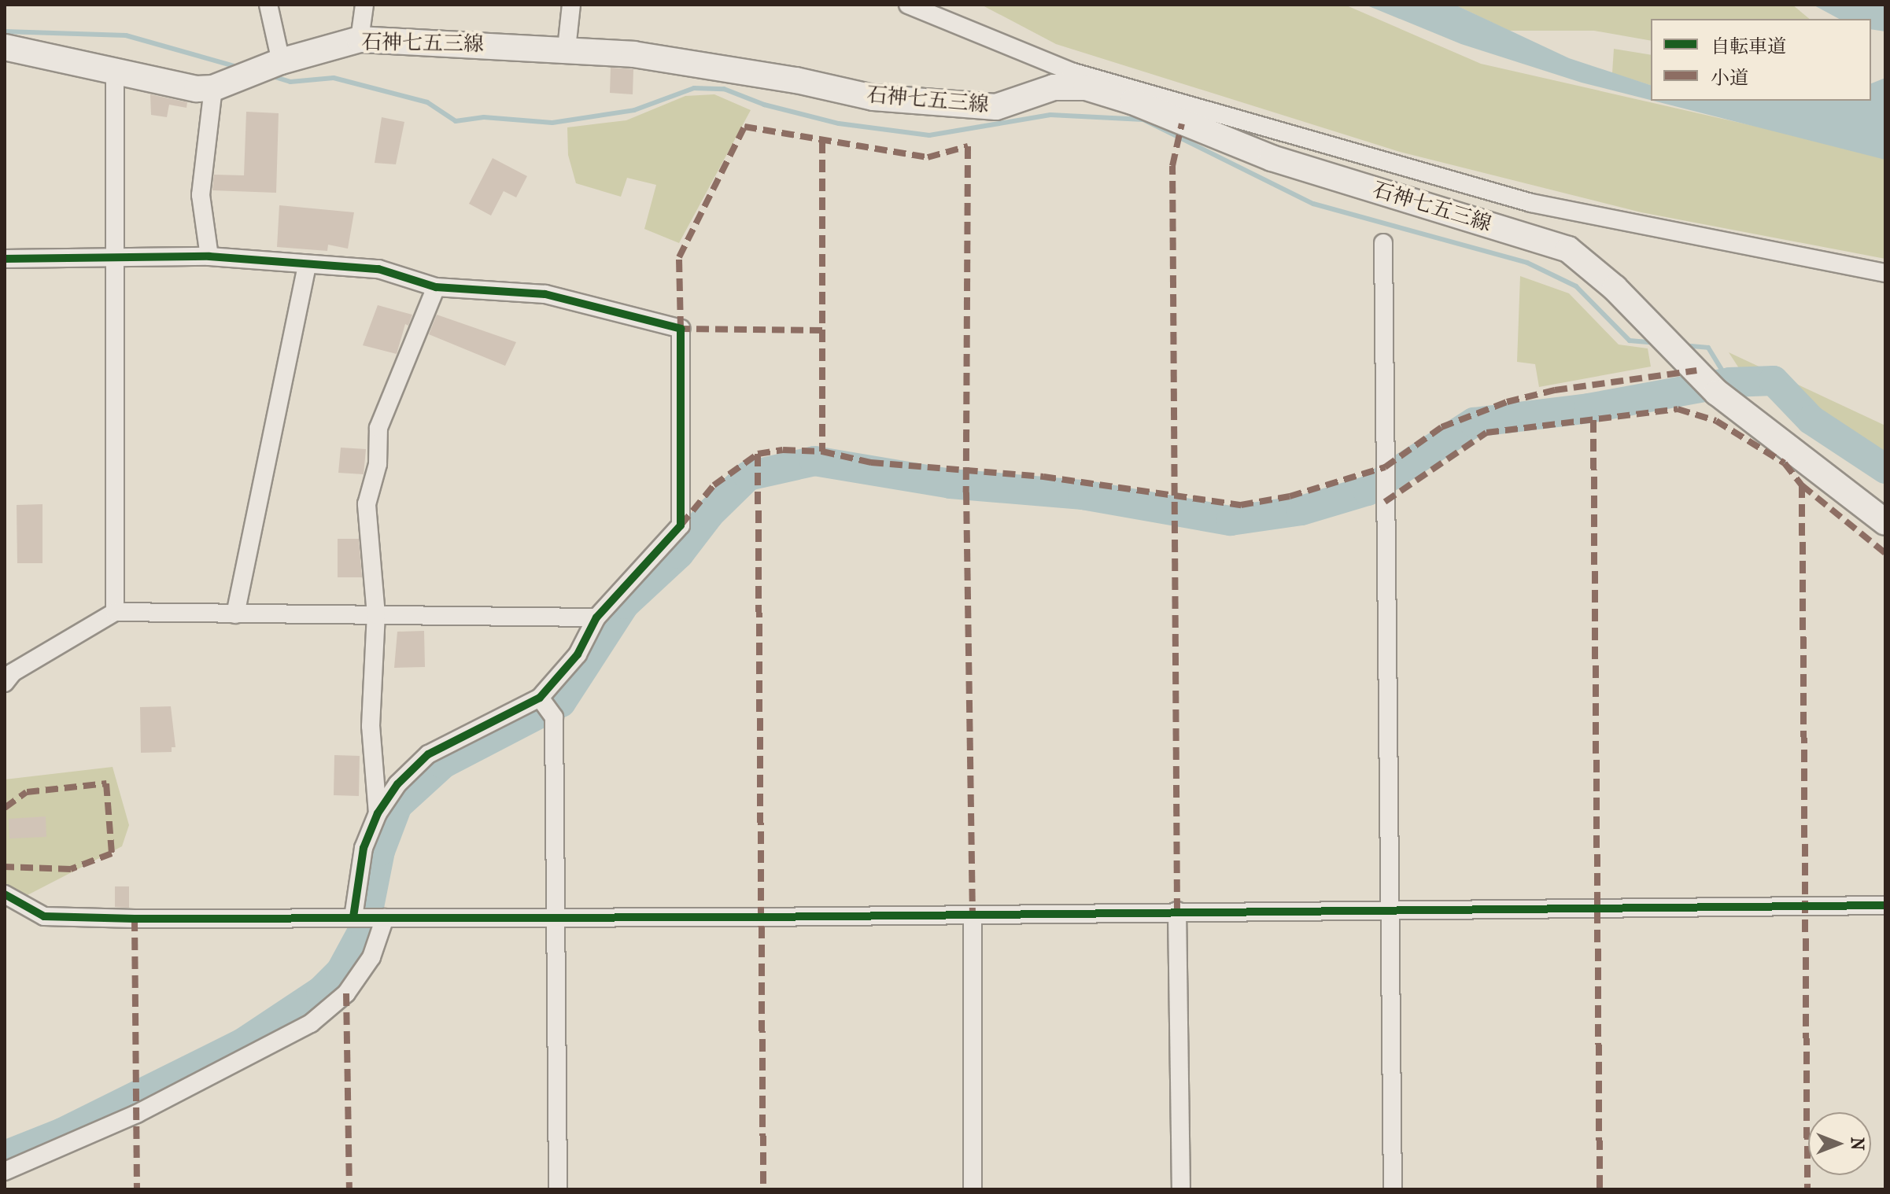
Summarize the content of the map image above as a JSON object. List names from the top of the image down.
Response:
{
  "streets": {
    "main road": ["石神七五三線"]
  },
  "legend": ["自転車道", "小道"],
  "north": "right"
}
